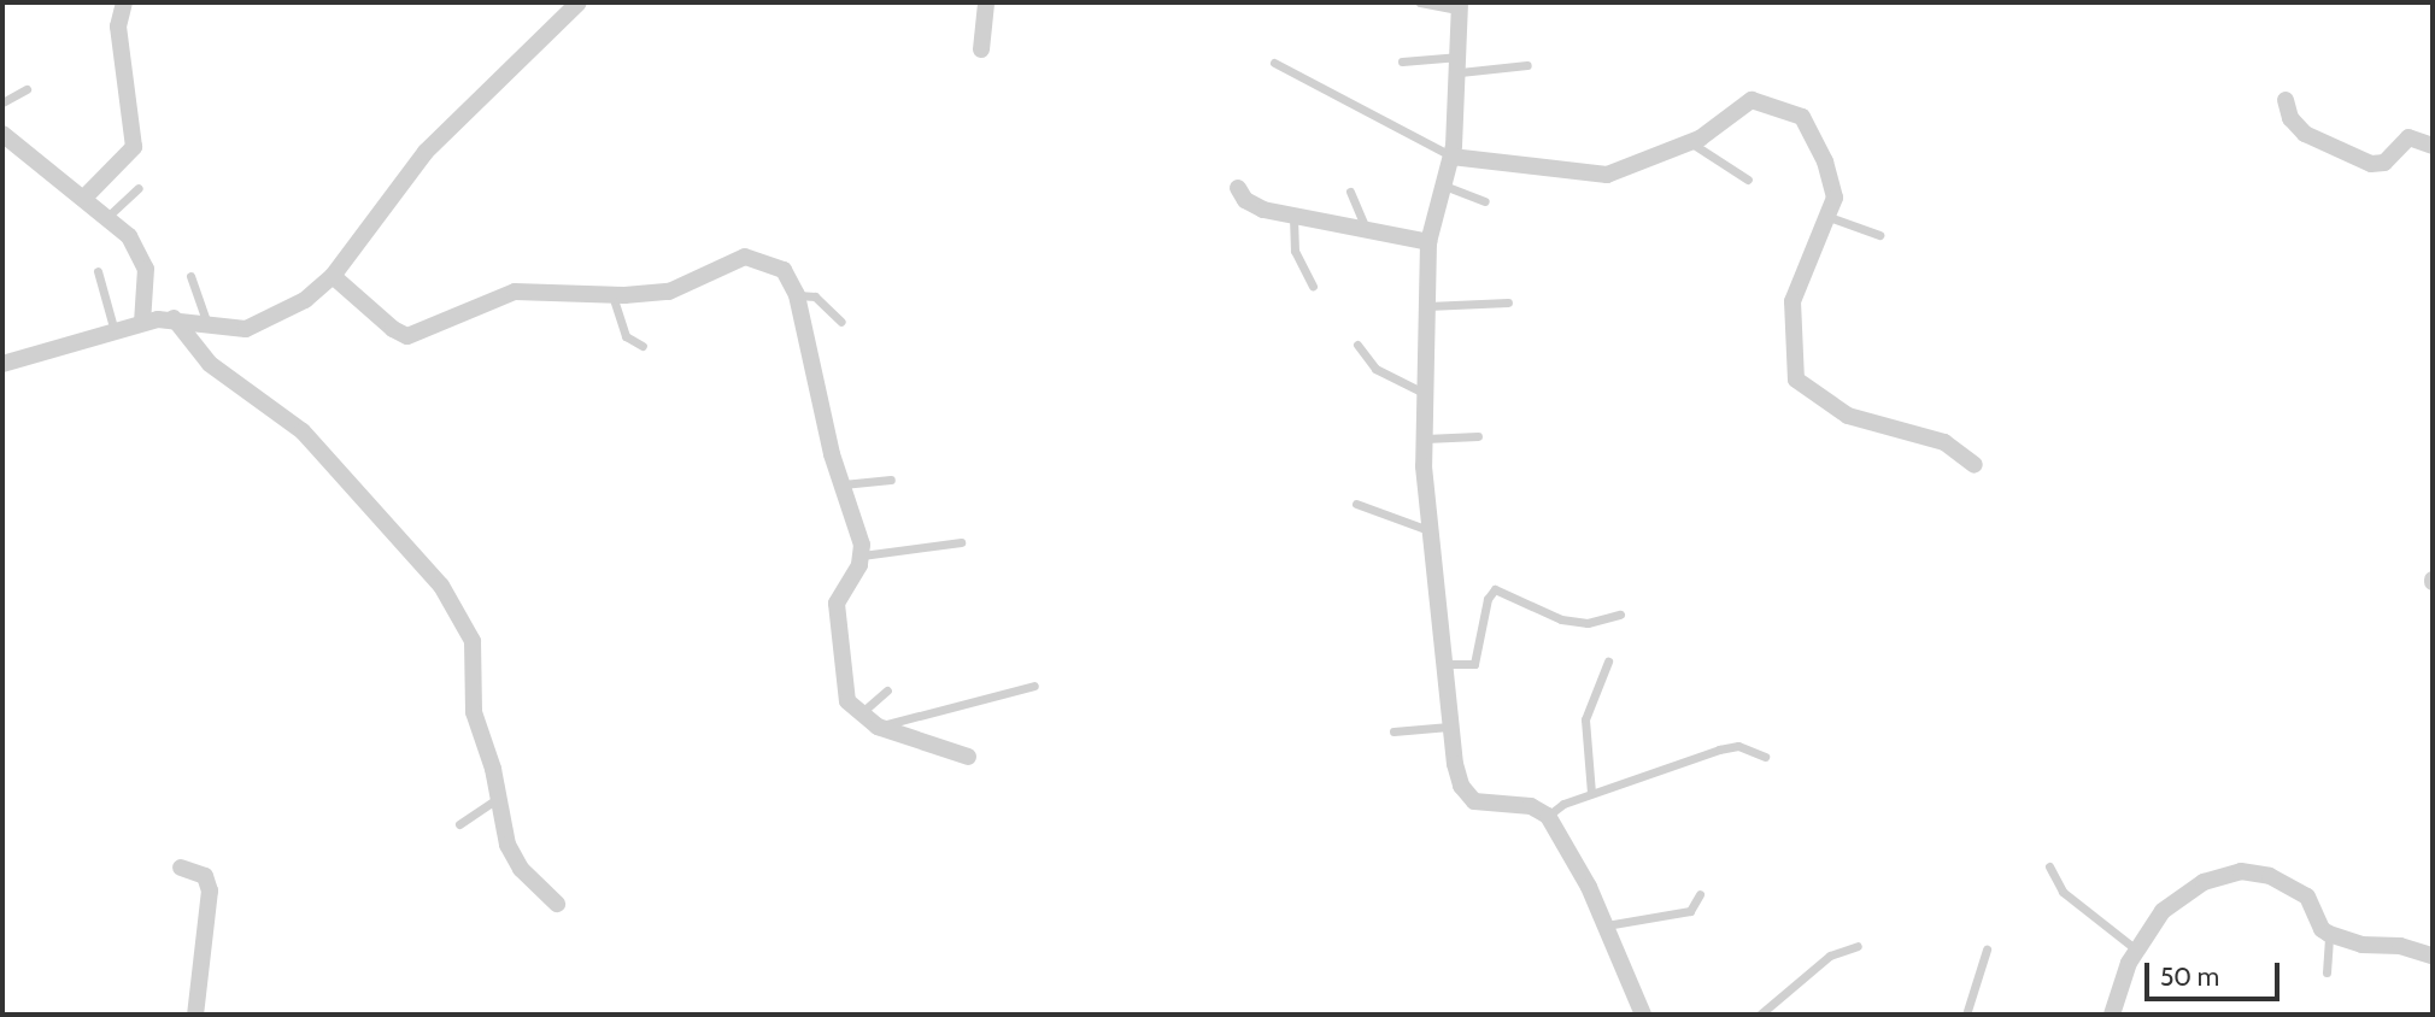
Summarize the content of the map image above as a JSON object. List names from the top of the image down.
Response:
{
  "scale_bar": "50 m"
}
